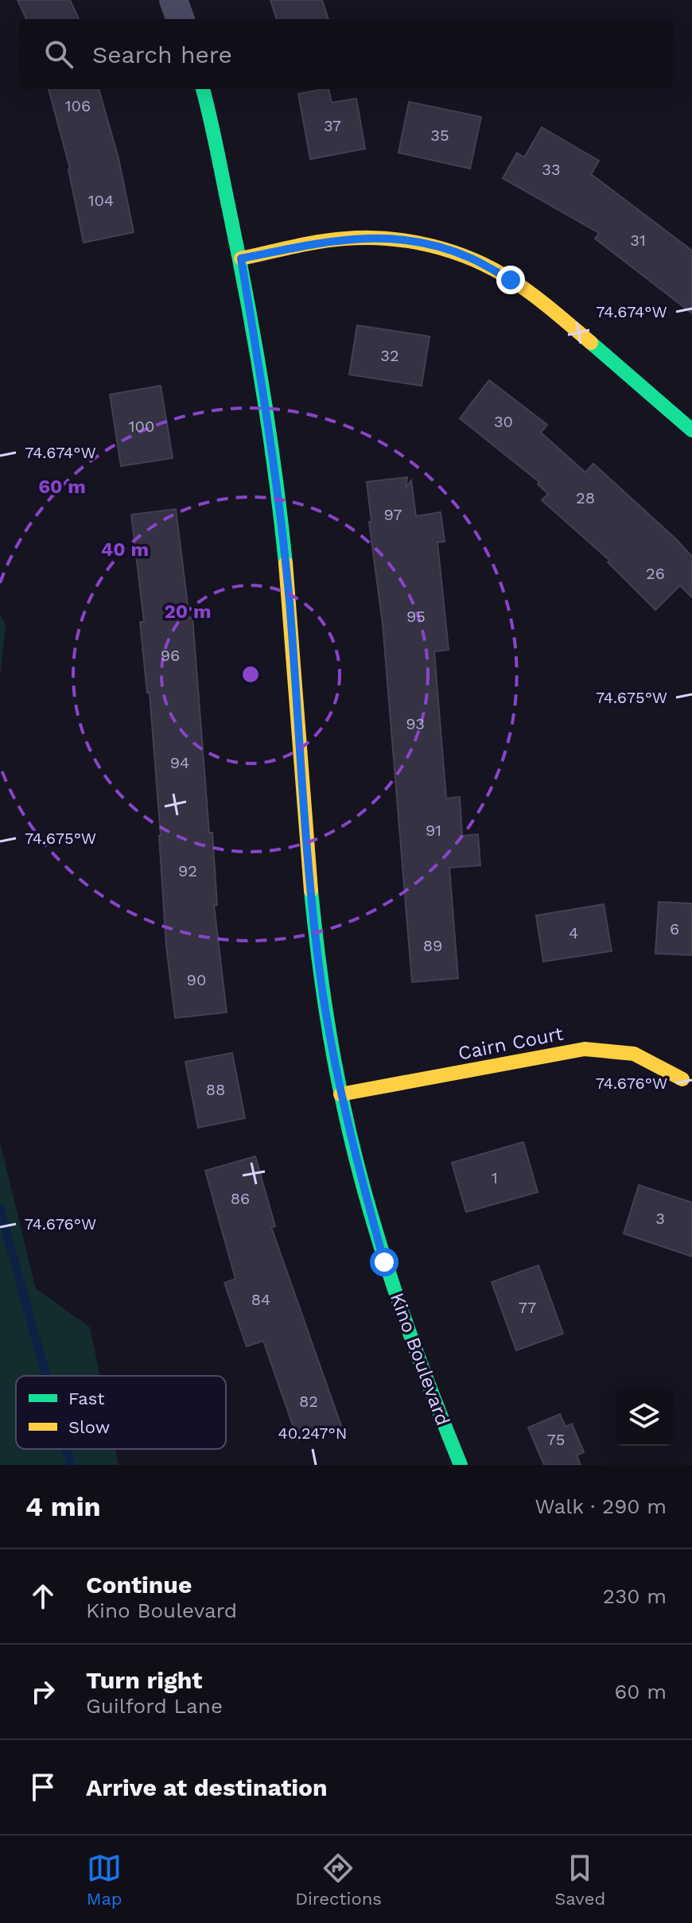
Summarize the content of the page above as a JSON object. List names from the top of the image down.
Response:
{
  "streets": {
    "street": ["Cairn Court", "Kino Boulevard"]
  },
  "crossings": [
    ["Cairn Court", "Kino Boulevard"]
  ],
  "house_numbers": [
    "106",
    "37",
    "35",
    "33",
    "104",
    "31",
    "32",
    "30",
    "100",
    "28",
    "97",
    "26",
    "95",
    "96",
    "93",
    "94",
    "91",
    "92",
    "6",
    "4",
    "89",
    "90",
    "88",
    "1",
    "86",
    "3",
    "84",
    "77",
    "82",
    "75"
  ],
  "legend": ["Fast", "Slow"],
  "page": {
    "search": "Search here",
    "heading": ["4 min", "Walk · 290 m"],
    "list": [
      ["Continue", "Kino Boulevard", "230 m"],
      ["Turn right", "Guilford Lane", "60 m"],
      "Arrive at destination"
    ],
    "nav": ["Map", "Directions", "Saved"]
  },
  "coordinates": [
    "74.674°W",
    "74.675°W",
    "74.676°W",
    "40.247°N"
  ],
  "rings": ["60 m", "40 m", "20 m"]
}
